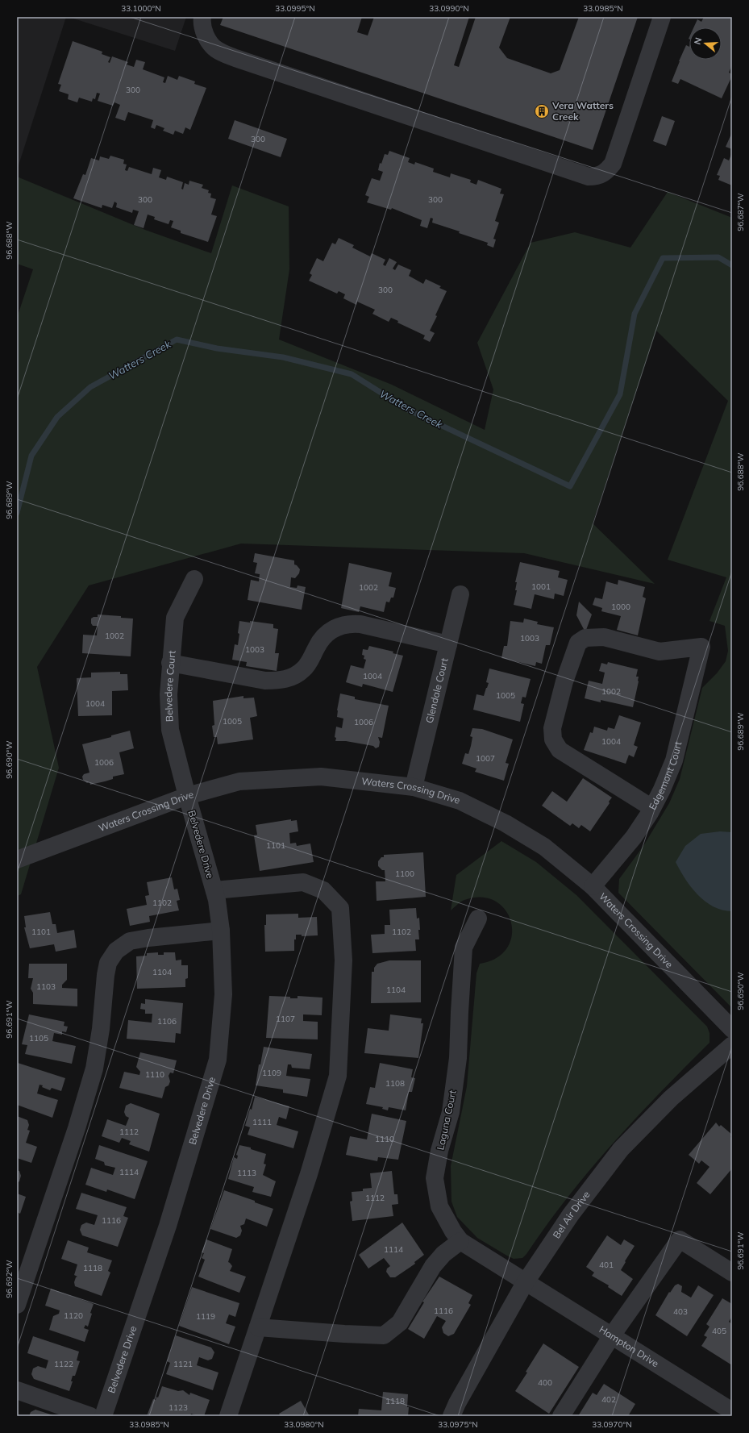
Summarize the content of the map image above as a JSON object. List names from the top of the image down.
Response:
{
  "streets": {
    "street": [
      "Belvedere Court",
      "Glendale Court",
      "Edgemont Court",
      "Waters Crossing Drive",
      "Belvedere Drive",
      "Laguna Court",
      "Bel Air Drive",
      "Hampton Drive"
    ]
  },
  "crossings": [
    ["Belvedere Court", "Waters Crossing Drive"],
    ["Belvedere Court", "Belvedere Drive"],
    ["Glendale Court", "Waters Crossing Drive"],
    ["Edgemont Court", "Waters Crossing Drive"],
    ["Waters Crossing Drive", "Belvedere Drive"],
    ["Laguna Court", "Bel Air Drive"],
    ["Laguna Court", "Hampton Drive"],
    ["Bel Air Drive", "Hampton Drive"]
  ],
  "water": ["Watters Creek"],
  "places": {
    "building": ["Vera Watters Creek"]
  },
  "house_numbers": [
    "300",
    "300",
    "300",
    "300",
    "300",
    "1001",
    "1002",
    "1000",
    "1002",
    "1003",
    "1003",
    "1004",
    "1002",
    "1005",
    "1004",
    "1005",
    "1006",
    "1004",
    "1007",
    "1006",
    "1101",
    "1100",
    "1102",
    "1101",
    "1102",
    "1104",
    "1103",
    "1104",
    "1107",
    "1106",
    "1105",
    "1109",
    "1110",
    "1108",
    "1111",
    "1112",
    "1110",
    "1114",
    "1113",
    "1112",
    "1116",
    "1114",
    "401",
    "1118",
    "1116",
    "403",
    "1120",
    "1119",
    "405",
    "1122",
    "1121",
    "400",
    "402",
    "1118",
    "1123"
  ],
  "north": "left",
  "coordinates": [
    "33.1000°N",
    "33.0995°N",
    "33.0990°N",
    "33.0985°N",
    "96.687°W",
    "96.688°W",
    "96.689°W",
    "96.690°W",
    "96.691°W",
    "96.692°W",
    "33.0980°N",
    "33.0975°N",
    "33.0970°N"
  ]
}
